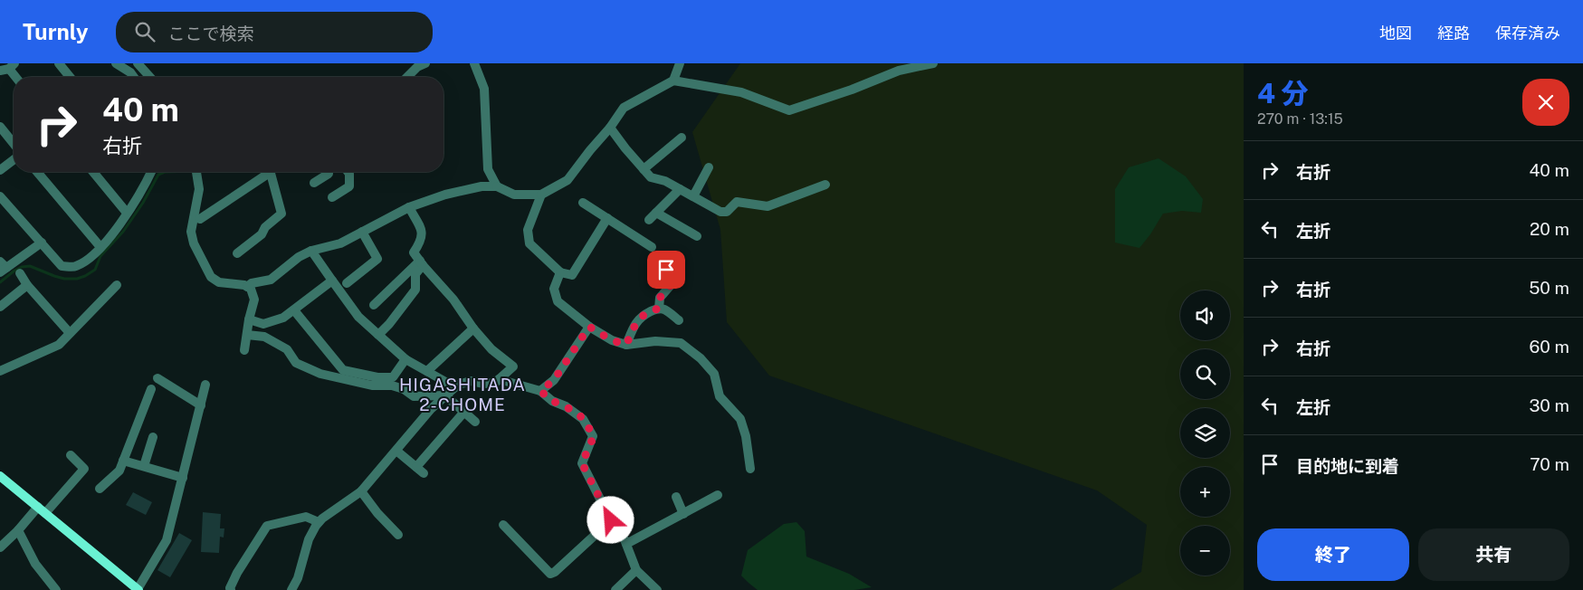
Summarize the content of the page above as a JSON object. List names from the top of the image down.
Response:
{
  "districts": ["HIGASHITADA 2-CHOME"],
  "page": {
    "header": "Turnly",
    "search": "ここで検索",
    "nav": ["地図", "経路", "保存済み"],
    "heading": ["4 分", "270 m · 13:15"],
    "turn": ["40 m", "右折"],
    "list": [
      {
        "name": "右折",
        "value": "40 m"
      },
      {
        "name": "左折",
        "value": "20 m"
      },
      {
        "name": "右折",
        "value": "50 m"
      },
      {
        "name": "右折",
        "value": "60 m"
      },
      {
        "name": "左折",
        "value": "30 m"
      },
      {
        "name": "目的地に到着",
        "value": "70 m"
      }
    ],
    "map_buttons": ["+", "−"],
    "buttons": ["終了", "共有"]
  }
}
